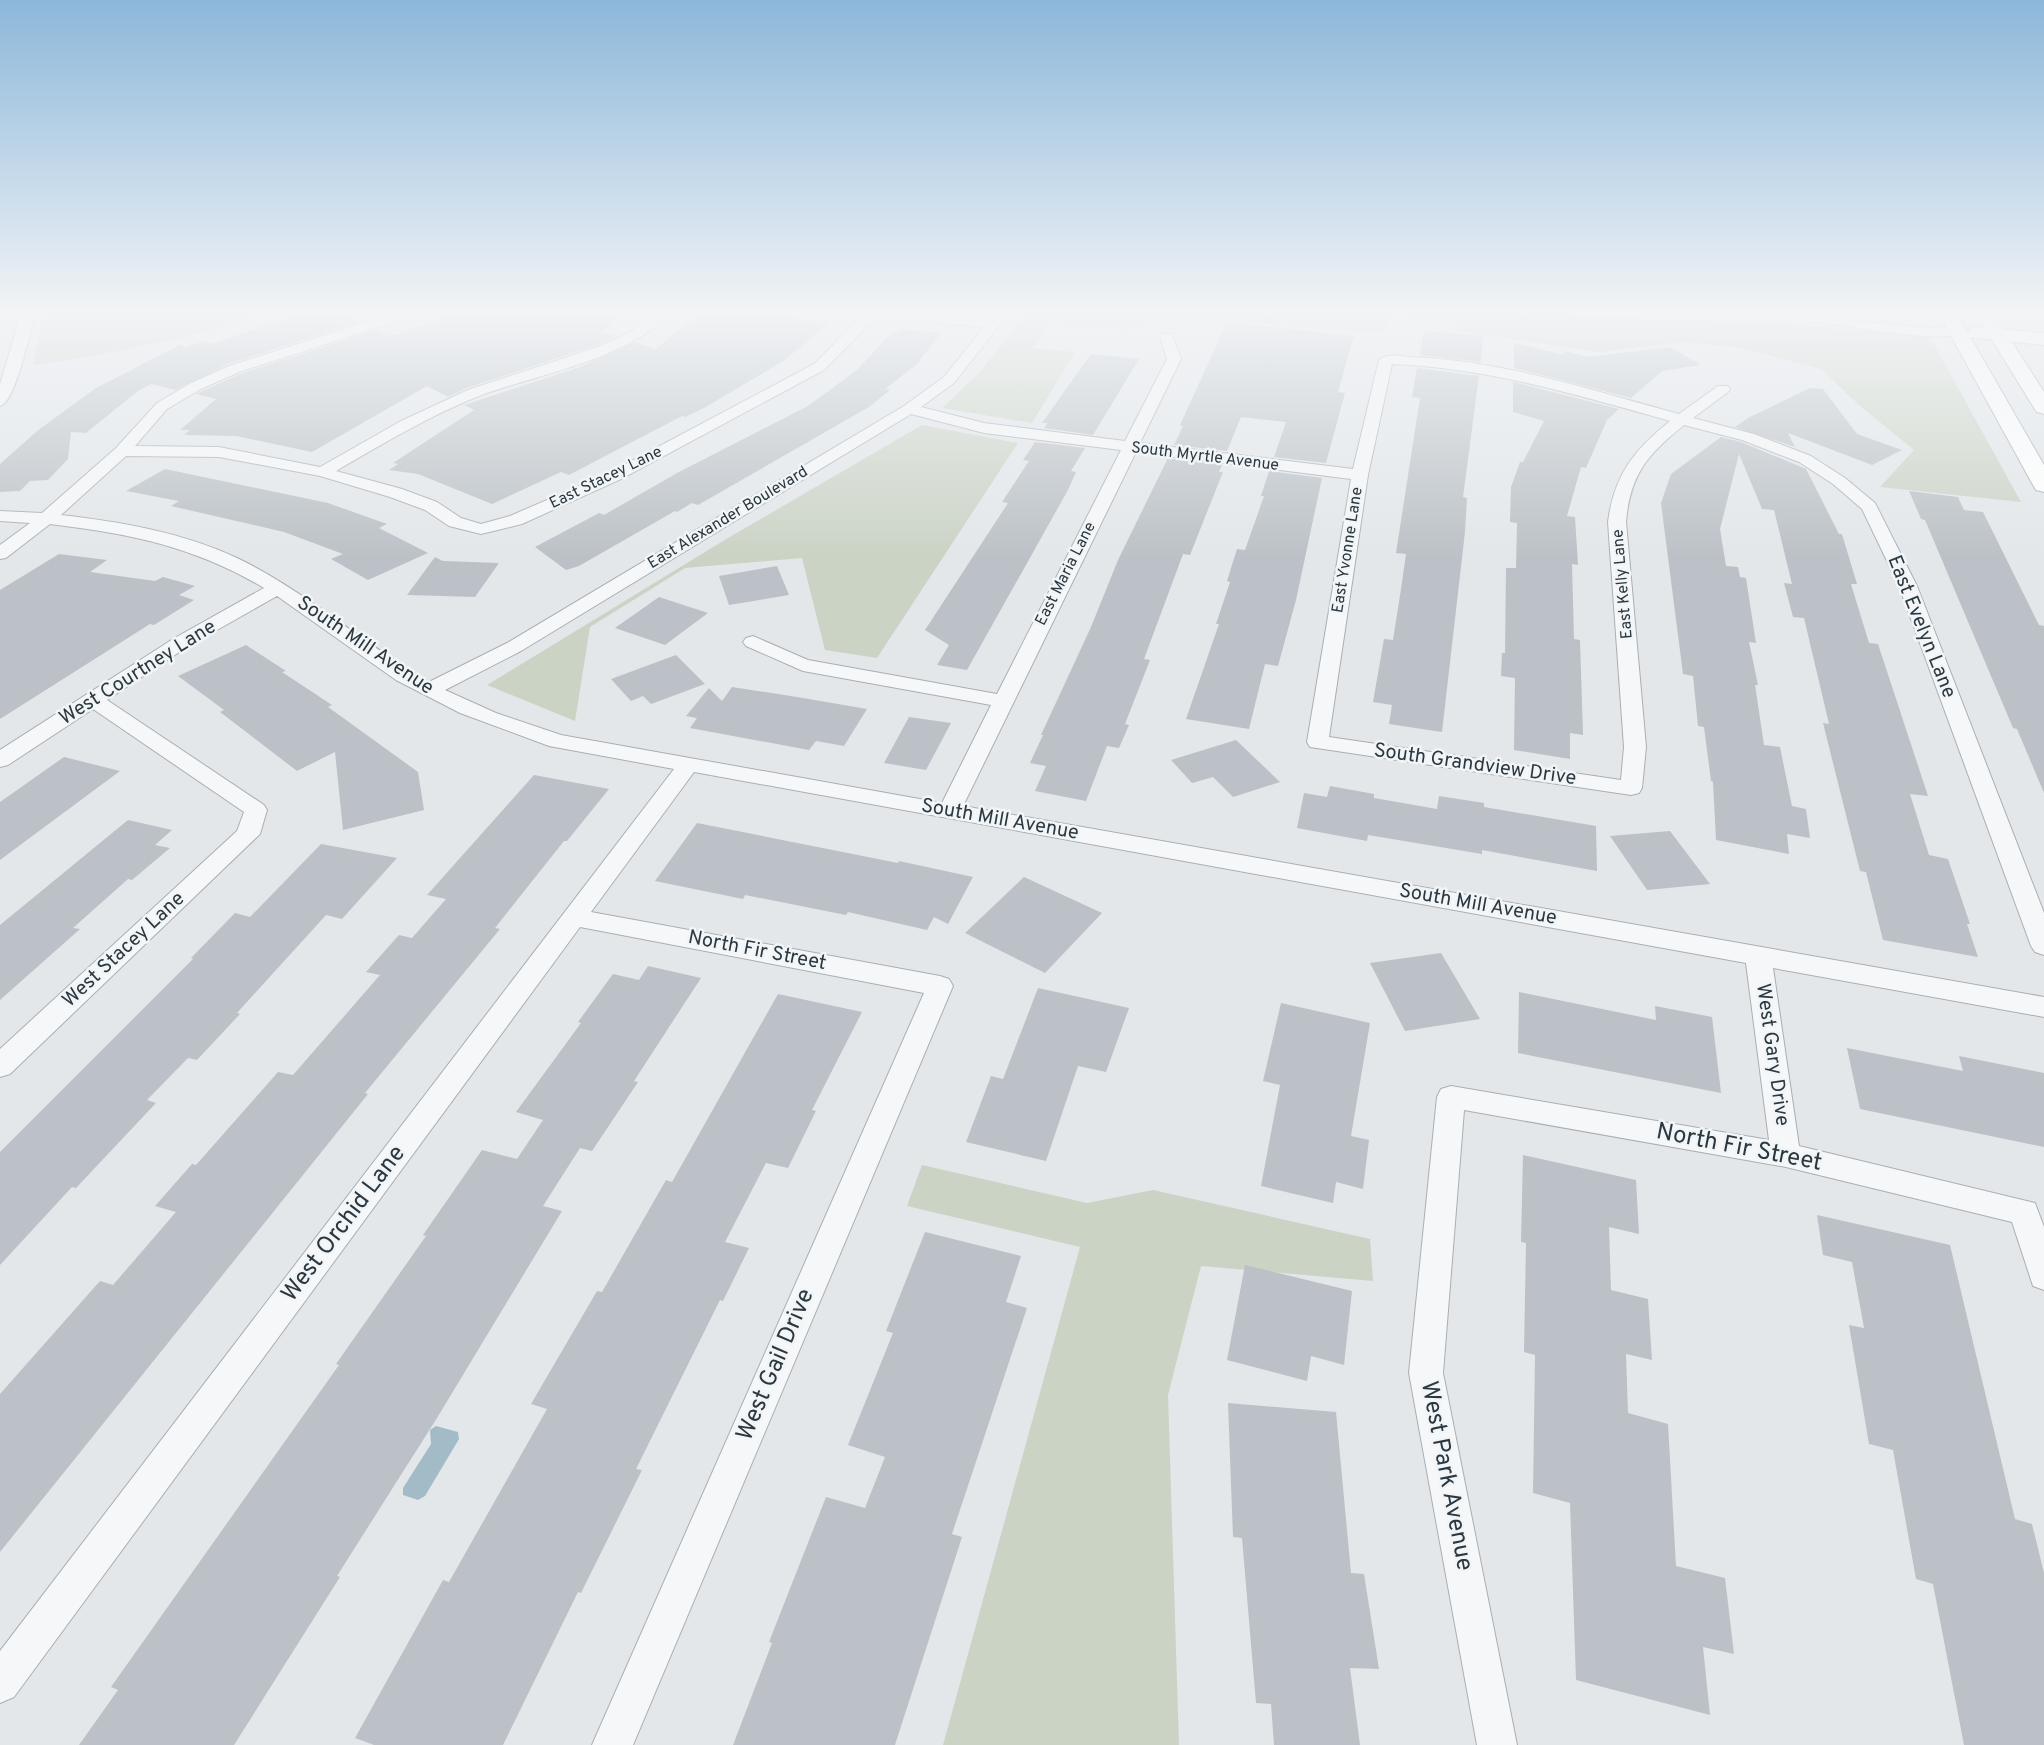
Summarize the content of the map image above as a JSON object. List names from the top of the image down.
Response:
{
  "streets": {
    "street": [
      "South Myrtle Avenue",
      "East Stacey Lane",
      "East Alexander Boulevard",
      "East Yvonne Lane",
      "East Maria Lane",
      "East Kelly Lane",
      "East Evelyn Lane",
      "South Mill Avenue",
      "West Courtney Lane",
      "South Grandview Drive",
      "West Stacey Lane",
      "North Fir Street",
      "West Gary Drive",
      "West Orchid Lane",
      "West Gail Drive",
      "West Park Avenue"
    ]
  },
  "crossings": [
    ["South Myrtle Avenue", "East Alexander Boulevard"],
    ["South Myrtle Avenue", "East Yvonne Lane"],
    ["South Myrtle Avenue", "East Maria Lane"],
    ["East Alexander Boulevard", "South Mill Avenue"],
    ["East Yvonne Lane", "South Grandview Drive"],
    ["East Maria Lane", "South Mill Avenue"],
    ["East Kelly Lane", "East Evelyn Lane"],
    ["East Kelly Lane", "South Grandview Drive"],
    ["South Mill Avenue", "West Courtney Lane"],
    ["South Mill Avenue", "West Gary Drive"],
    ["South Mill Avenue", "West Orchid Lane"],
    ["West Courtney Lane", "West Stacey Lane"],
    ["North Fir Street", "West Gary Drive"],
    ["North Fir Street", "West Orchid Lane"],
    ["North Fir Street", "West Gail Drive"],
    ["North Fir Street", "West Park Avenue"]
  ]
}
